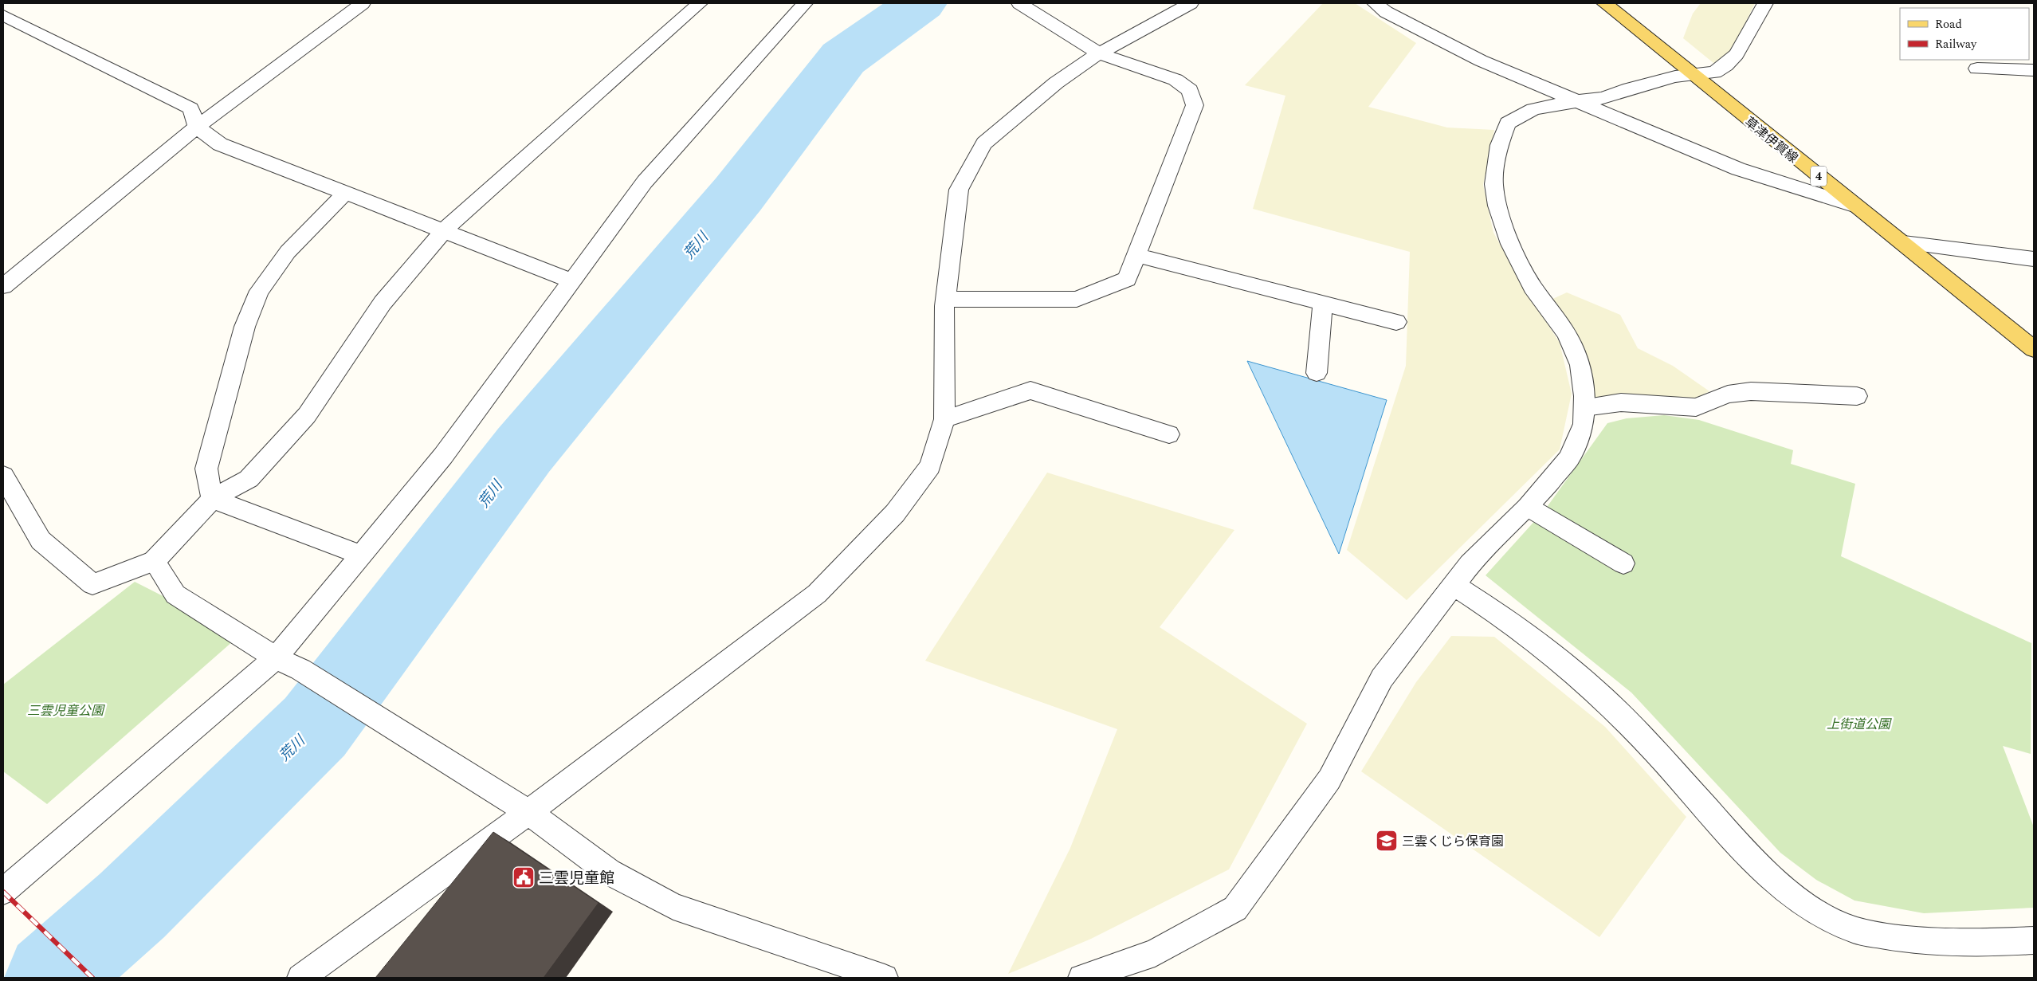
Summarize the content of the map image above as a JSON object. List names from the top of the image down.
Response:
{
  "streets": {
    "main road": ["草津伊賀線", "4"]
  },
  "water": ["荒川"],
  "parks": ["三雲児童公園", "上街道公園"],
  "places": {
    "school or university": ["三雲くじら保育園"],
    "public building": ["三雲児童館"]
  },
  "legend": ["Road", "Railway"]
}
